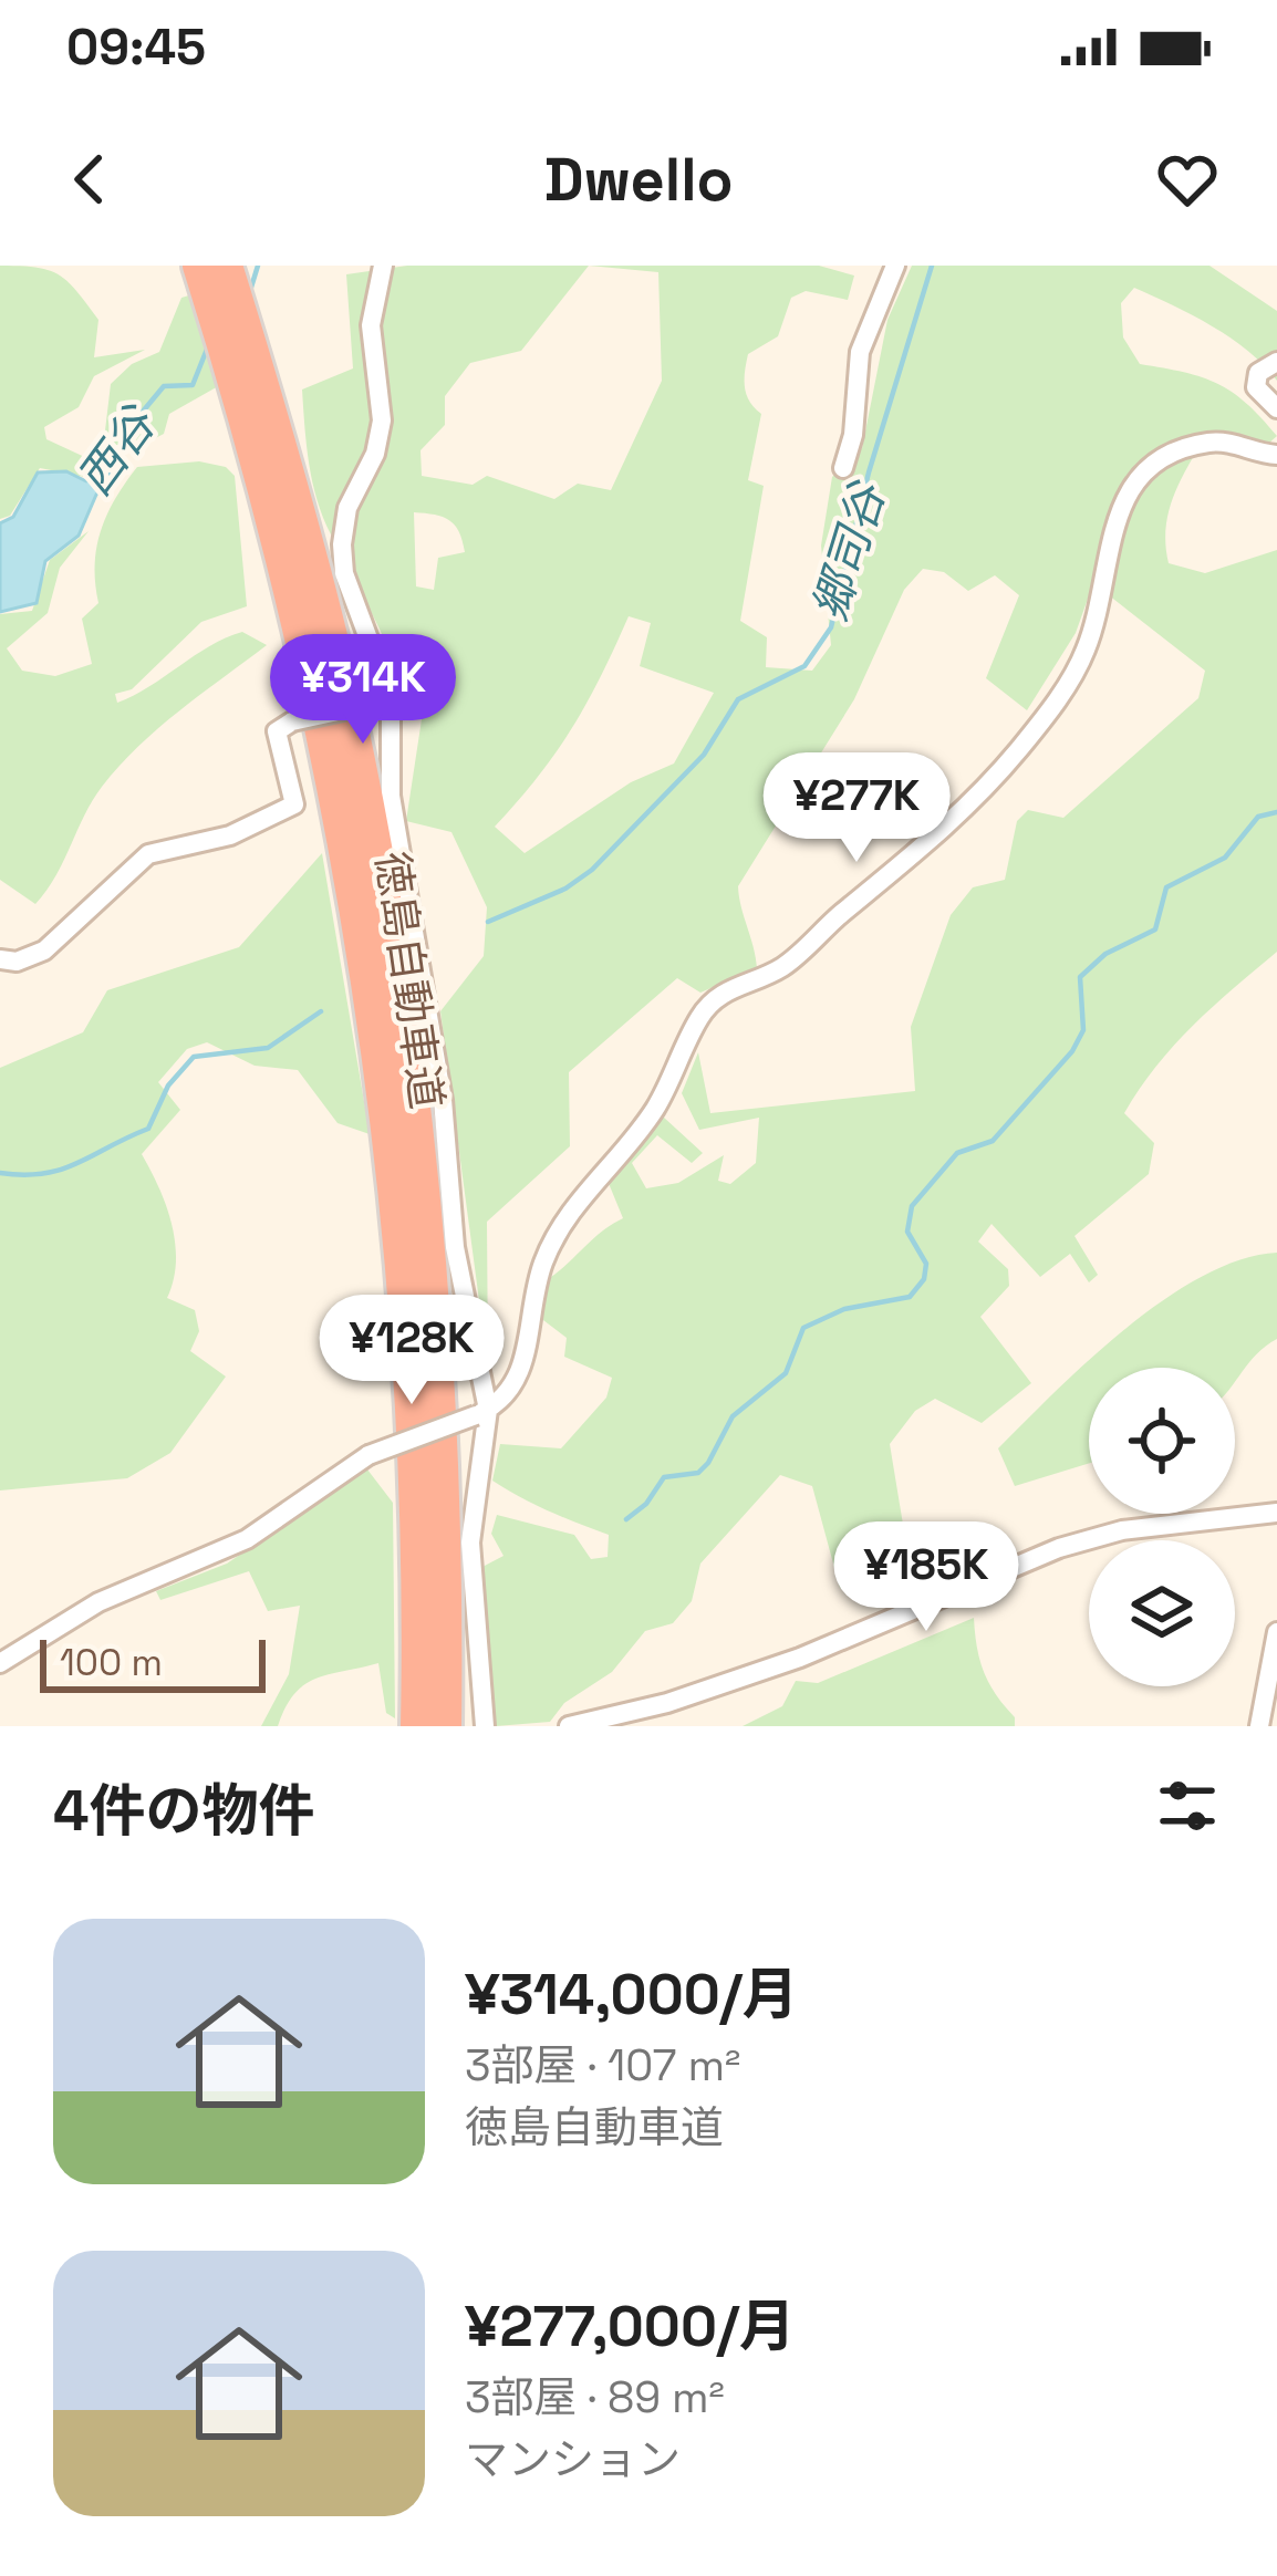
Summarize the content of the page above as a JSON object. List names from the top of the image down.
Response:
{
  "streets": {
    "highway": ["徳島自動車道"]
  },
  "water": ["西谷", "郷司谷"],
  "scale_bar": "100 m",
  "page": {
    "status": "09:45",
    "header": "Dwello",
    "price": [
      "¥314K",
      "¥277K",
      "¥128K",
      "¥185K"
    ],
    "scale": "100 m",
    "heading": "4件の物件",
    "list": [
      {
        "name": "¥314,000/月",
        "note": "3部屋 · 107 m² · 徳島自動車道"
      },
      {
        "name": "¥277,000/月",
        "note": "3部屋 · 89 m² · マンション"
      }
    ]
  }
}
